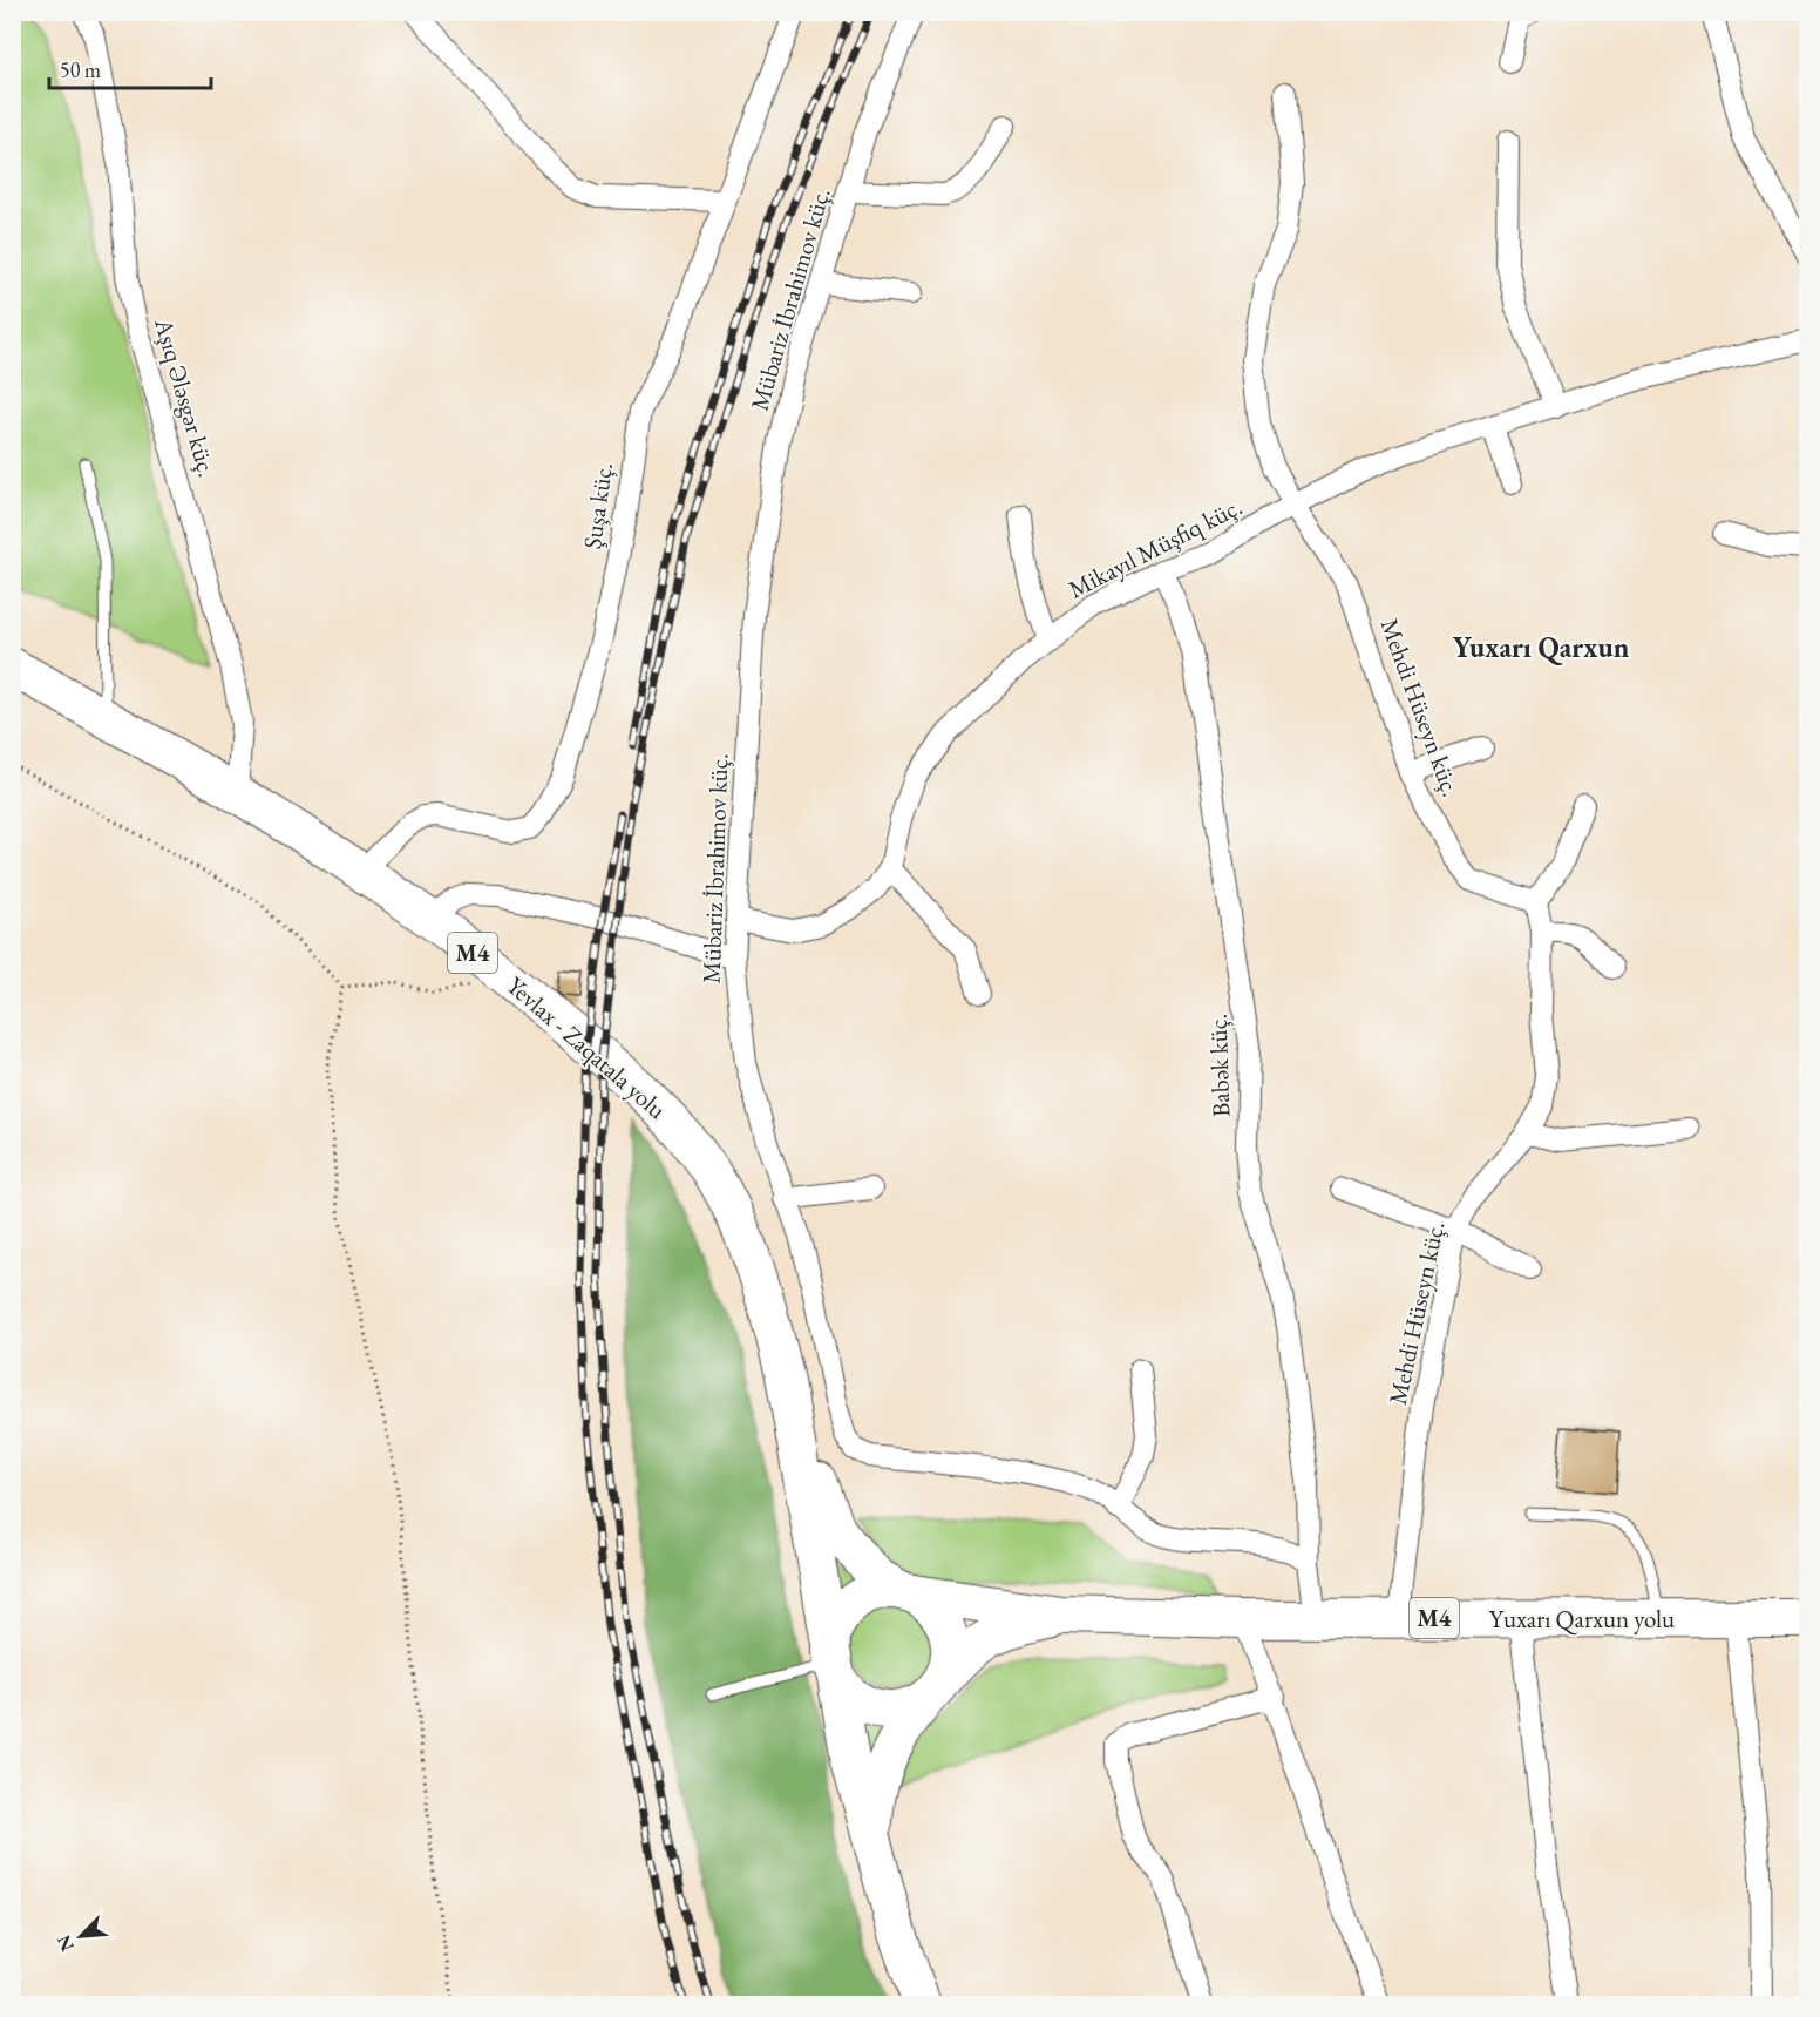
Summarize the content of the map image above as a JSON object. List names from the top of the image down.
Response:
{
  "streets": {
    "highway": ["M4", "Yevlax - Zaqatala yolu", "Yuxarı Qarxun yolu"],
    "street": [
      "Mübariz İbrahimov küç.",
      "Aşıq Ələsgər küç.",
      "Şuşa küç.",
      "Mikayıl Müşfiq küç.",
      "Mehdi Hüseyn küç.",
      "Babək küç."
    ]
  },
  "crossings": [
    ["Mübariz İbrahimov küç.", "Mikayıl Müşfiq küç."],
    ["Mübariz İbrahimov küç.", "Babək küç."],
    ["Aşıq Ələsgər küç.", "Yevlax - Zaqatala yolu"],
    ["Şuşa küç.", "Yevlax - Zaqatala yolu"],
    ["Mikayıl Müşfiq küç.", "Mehdi Hüseyn küç."],
    ["Mikayıl Müşfiq küç.", "Babək küç."],
    ["Mehdi Hüseyn küç.", "Yuxarı Qarxun yolu"]
  ],
  "districts": ["Yuxarı Qarxun"],
  "scale_bar": "50 m",
  "north": "bottom left"
}
